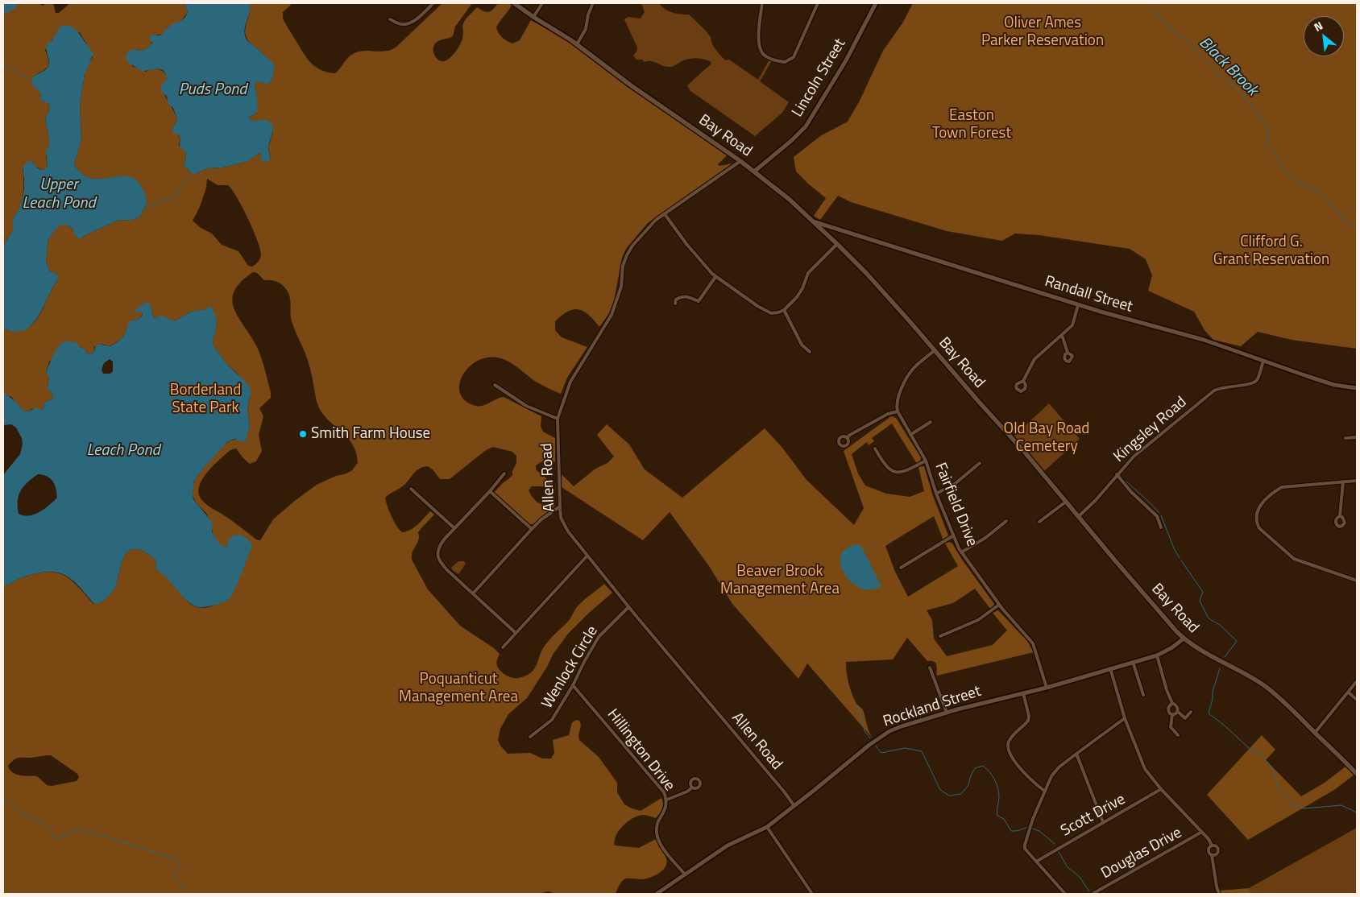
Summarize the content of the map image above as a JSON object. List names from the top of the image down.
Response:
{
  "streets": {
    "main road": ["Bay Road"],
    "street": [
      "Lincoln Street",
      "Randall Street",
      "Kingsley Road",
      "Allen Road",
      "Fairfield Drive",
      "Wenlock Circle",
      "Rockland Street",
      "Hillington Drive",
      "Scott Drive",
      "Douglas Drive"
    ]
  },
  "crossings": [
    ["Lincoln Street", "Bay Road"],
    ["Bay Road", "Randall Street"],
    ["Bay Road", "Kingsley Road"],
    ["Bay Road", "Allen Road"],
    ["Bay Road", "Rockland Street"],
    ["Randall Street", "Kingsley Road"],
    ["Allen Road", "Wenlock Circle"],
    ["Allen Road", "Rockland Street"],
    ["Fairfield Drive", "Rockland Street"],
    ["Wenlock Circle", "Hillington Drive"],
    ["Rockland Street", "Hillington Drive"]
  ],
  "water": [
    "Black Brook",
    "Puds Pond",
    "Upper Leach Pond",
    "Leach Pond"
  ],
  "parks": [
    "Oliver Ames Parker Reservation",
    "Easton Town Forest",
    "Clifford G. Grant Reservation",
    "Borderland State Park",
    "Old Bay Road Cemetery",
    "Beaver Brook Management Area",
    "Poquanticut Management Area"
  ],
  "places": ["Smith Farm House"],
  "north": "top left"
}
